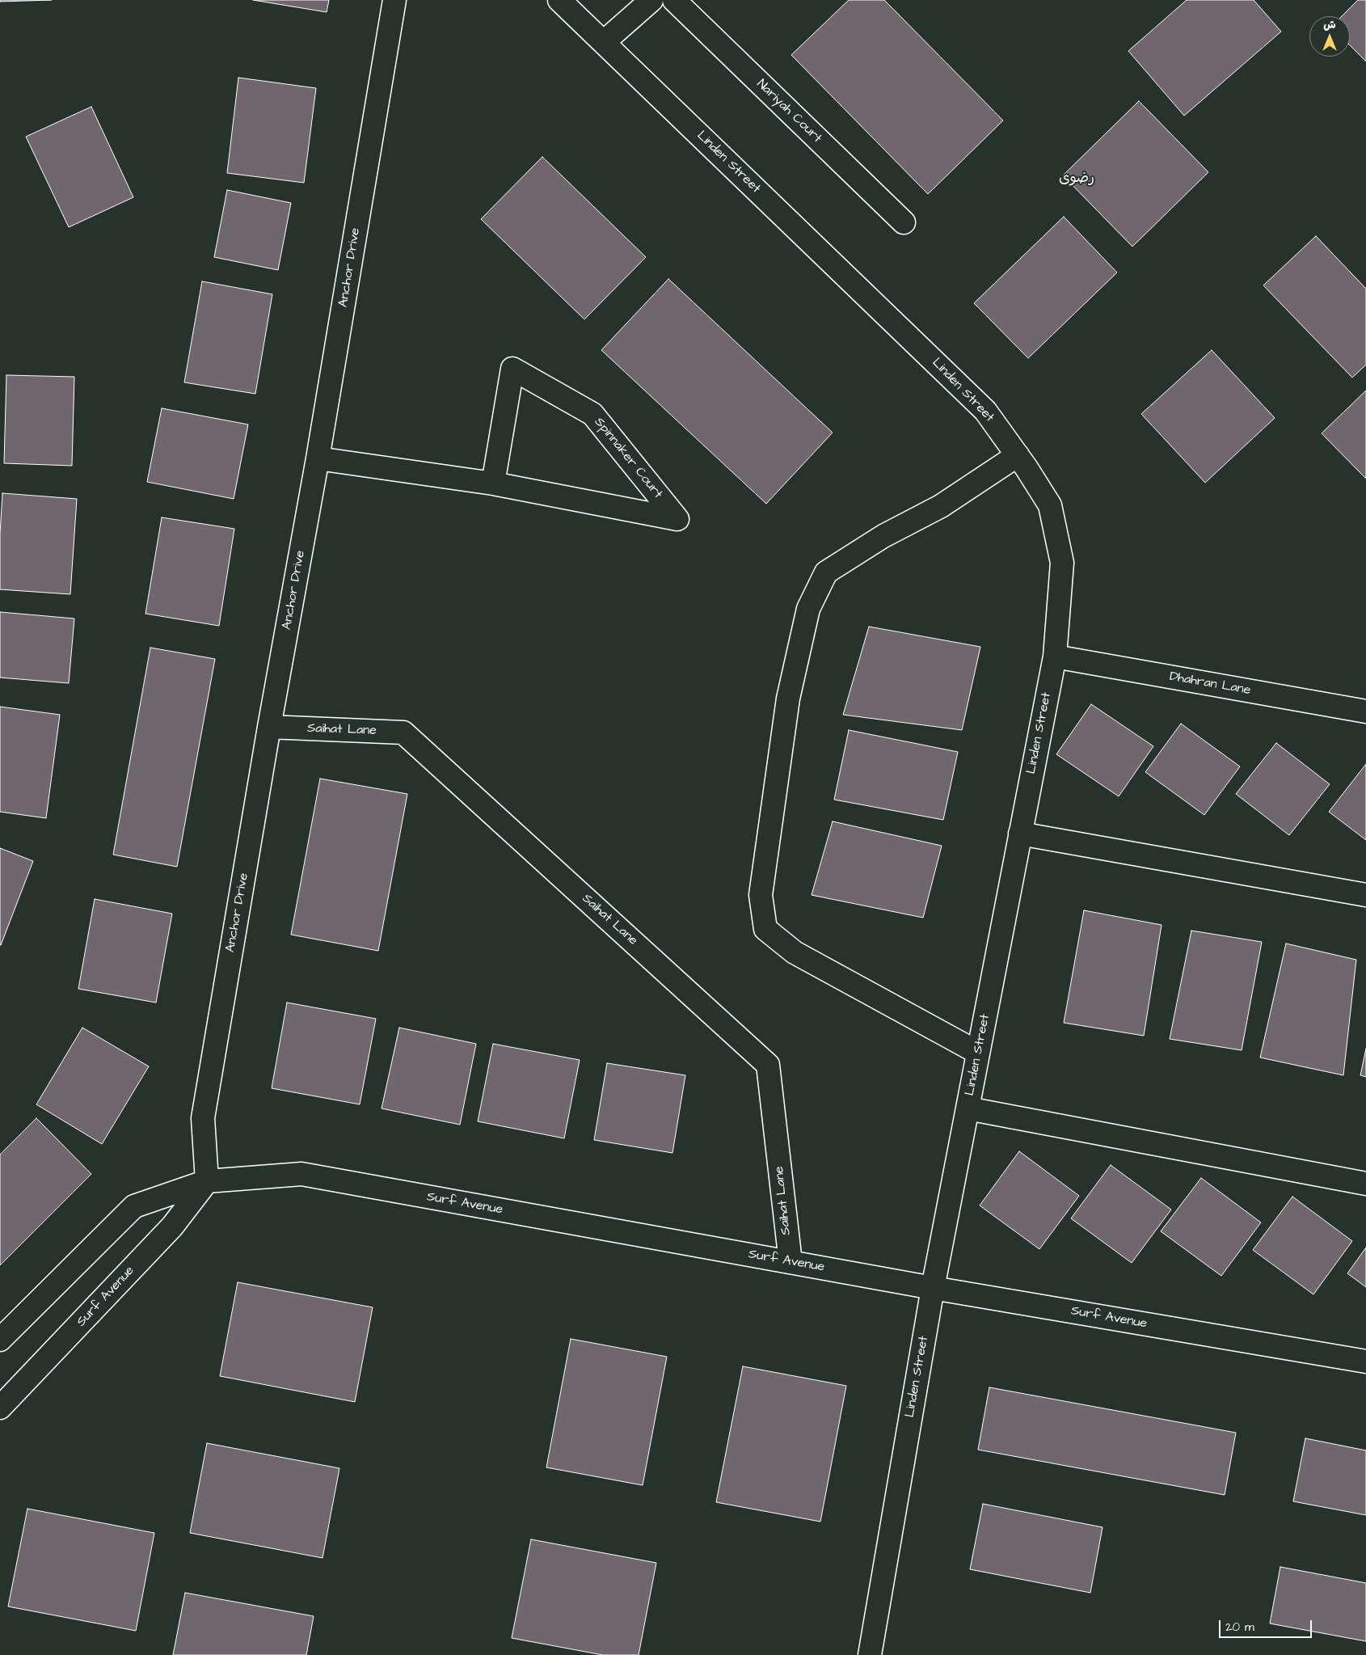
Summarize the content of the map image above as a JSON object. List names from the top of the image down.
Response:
{
  "streets": {
    "street": [
      "Nariyah Court",
      "Linden Street",
      "Anchor Drive",
      "Spinnaker Court",
      "Dhahran Lane",
      "Saihat Lane",
      "Surf Avenue"
    ]
  },
  "crossings": [
    ["Linden Street", "Dhahran Lane"],
    ["Linden Street", "Surf Avenue"],
    ["Anchor Drive", "Spinnaker Court"],
    ["Anchor Drive", "Saihat Lane"],
    ["Anchor Drive", "Surf Avenue"],
    ["Saihat Lane", "Surf Avenue"]
  ],
  "districts": ["رضوى"],
  "scale_bar": "20 m",
  "north": "top"
}
